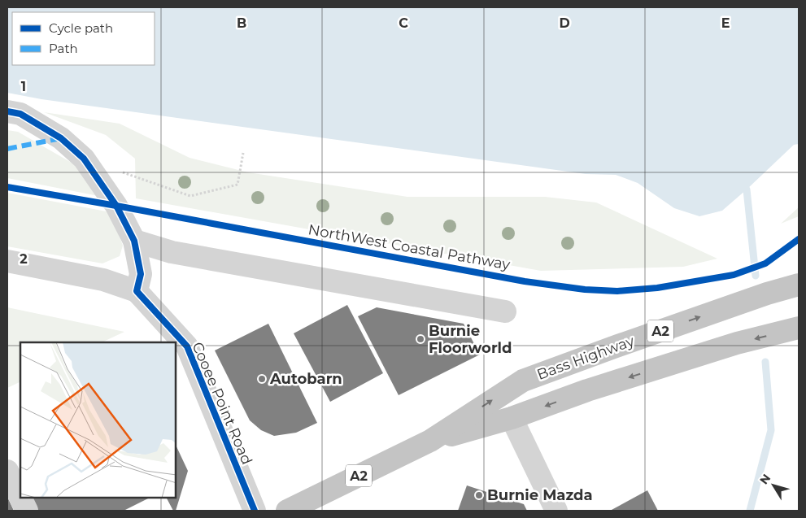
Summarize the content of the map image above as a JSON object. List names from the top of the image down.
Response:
{
  "streets": {
    "highway": ["A2", "Bass Highway"],
    "street": ["Cooee Point Road"],
    "cycle path": ["NorthWest Coastal Pathway"]
  },
  "places": ["Burnie Floorworld", "Autobarn", "Burnie Mazda"],
  "legend": ["Cycle path", "Path"],
  "north": "top left",
  "grid": {
    "columns": [
      "B",
      "C",
      "D",
      "E"
    ],
    "rows": ["1", "2"]
  }
}
